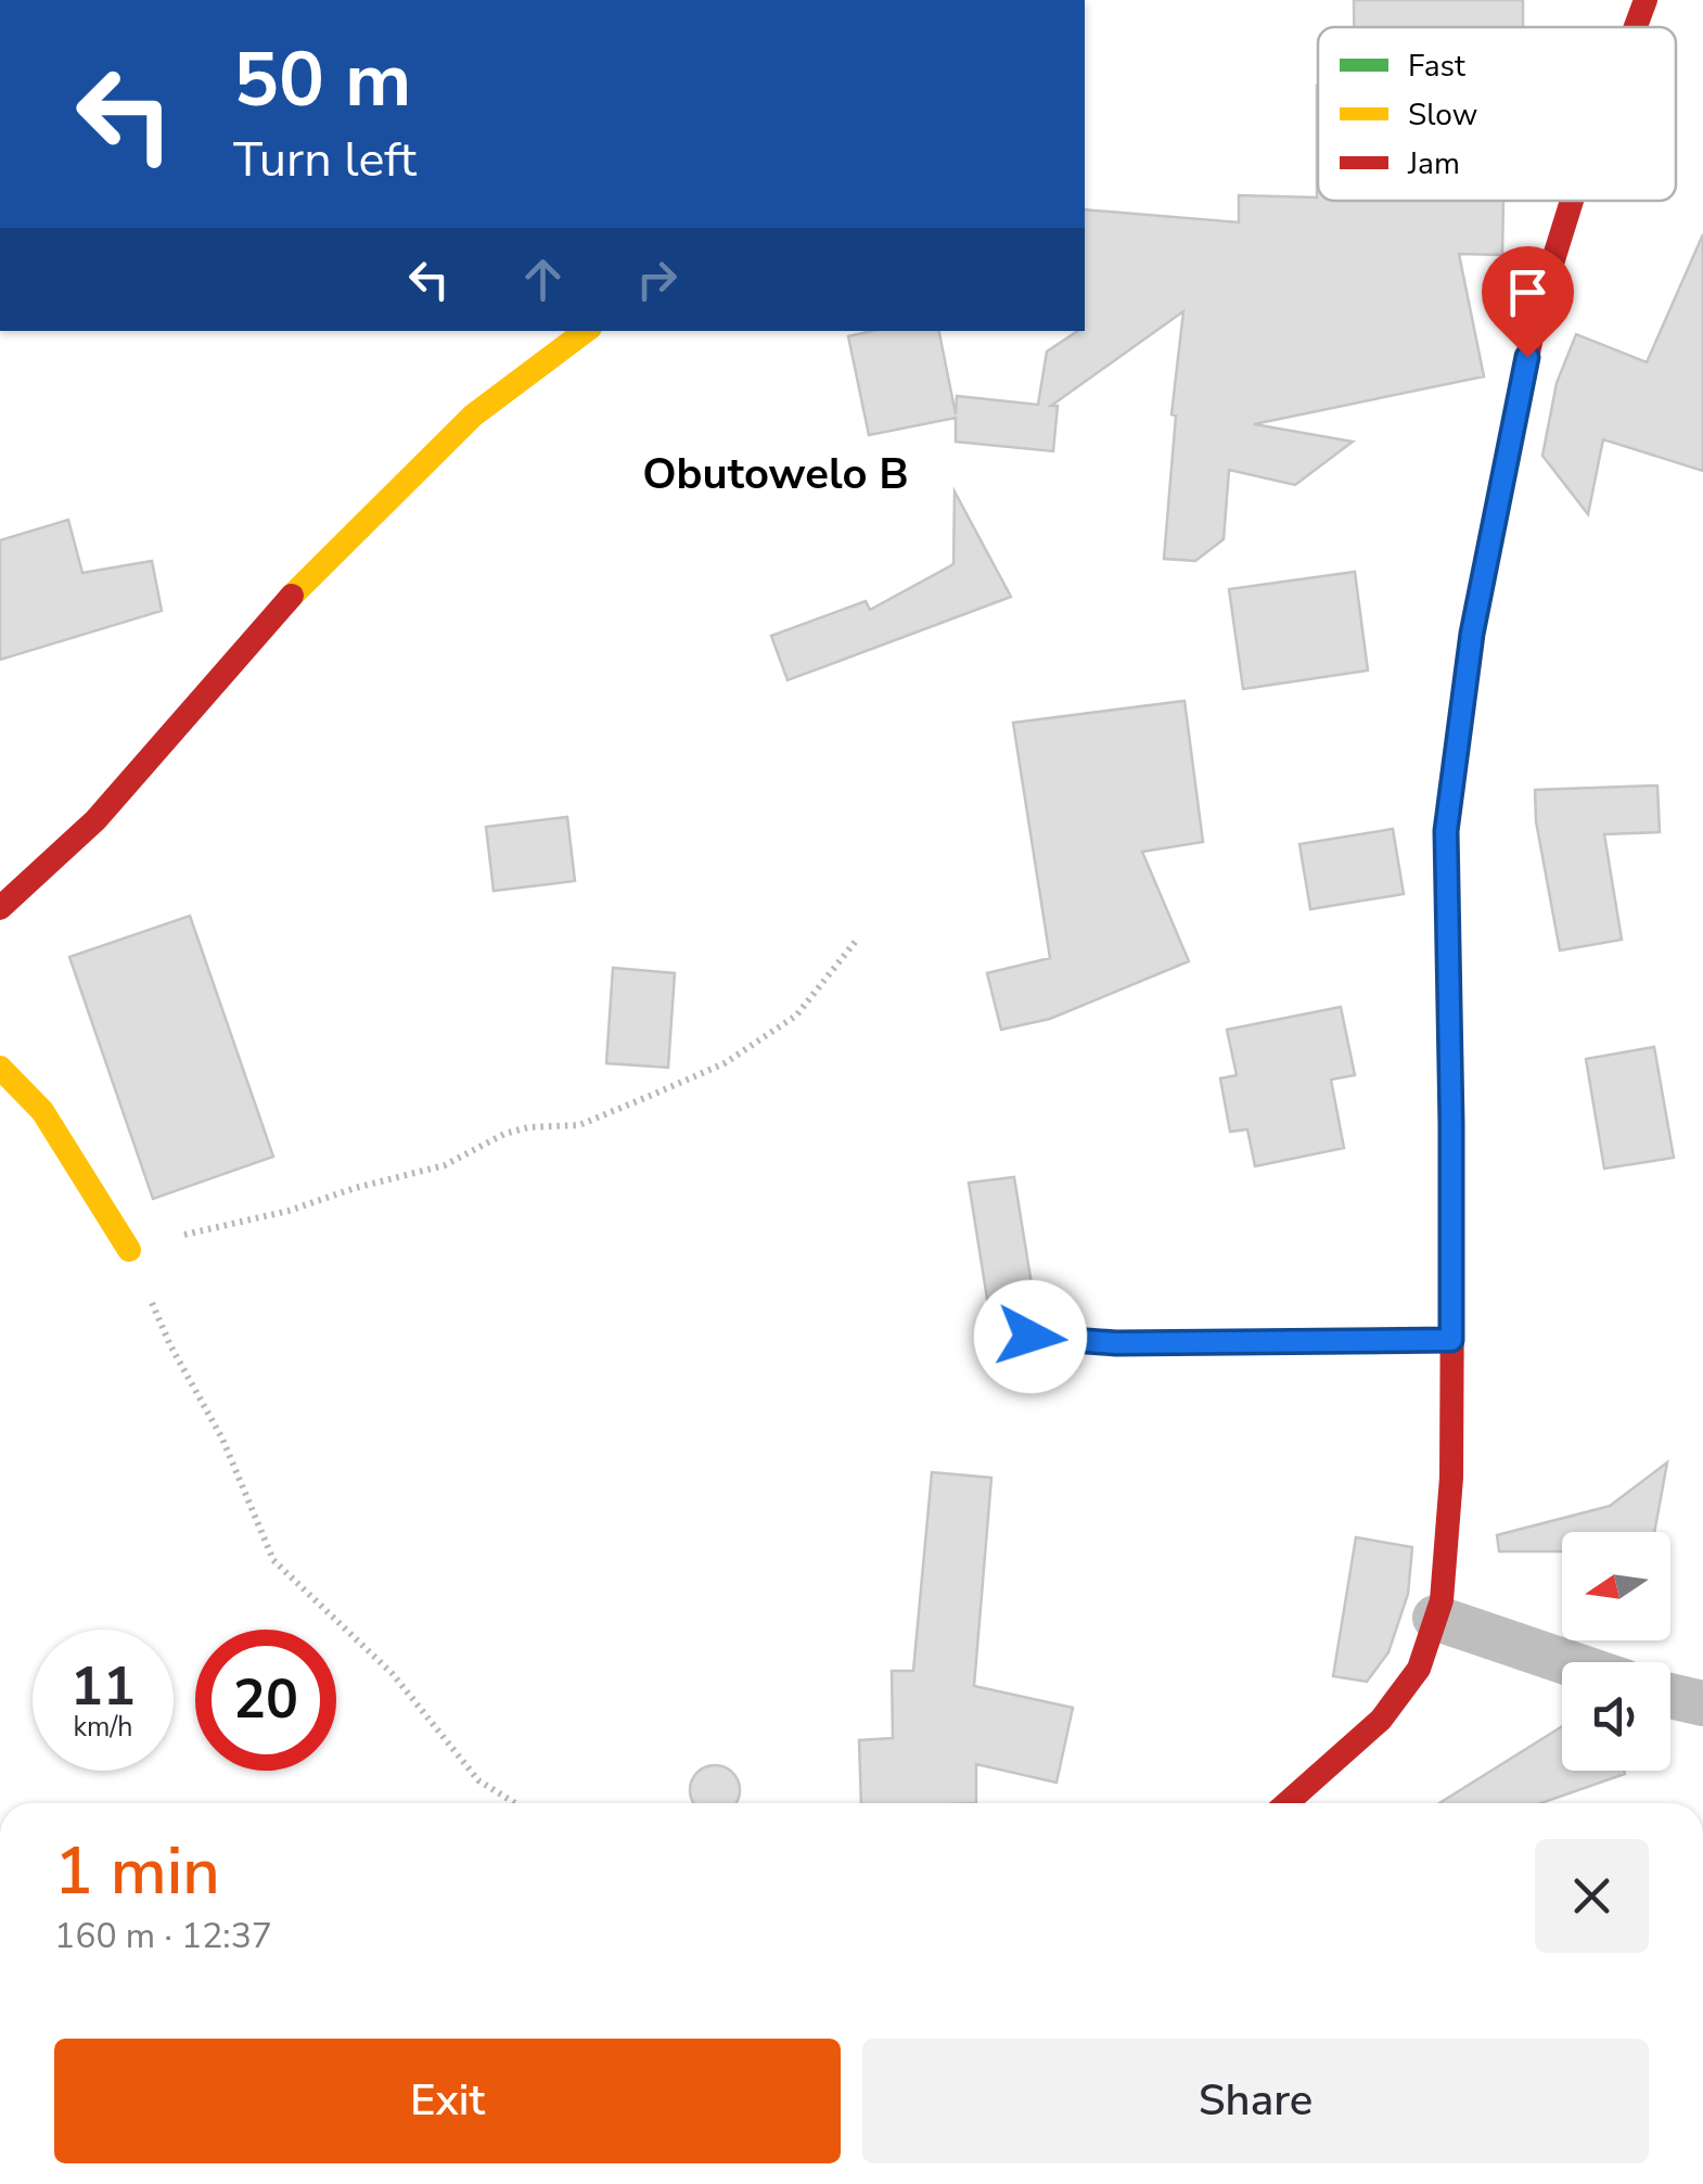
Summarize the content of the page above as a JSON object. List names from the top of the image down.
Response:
{
  "districts": ["Obutowelo B"],
  "legend": ["Fast", "Slow", "Jam"],
  "north": "left",
  "page": {
    "turn": ["50 m", "Turn left"],
    "speed": "11 km/h",
    "limit": "20",
    "heading": ["1 min", "160 m · 12:37"],
    "buttons": ["Exit", "Share"]
  }
}
